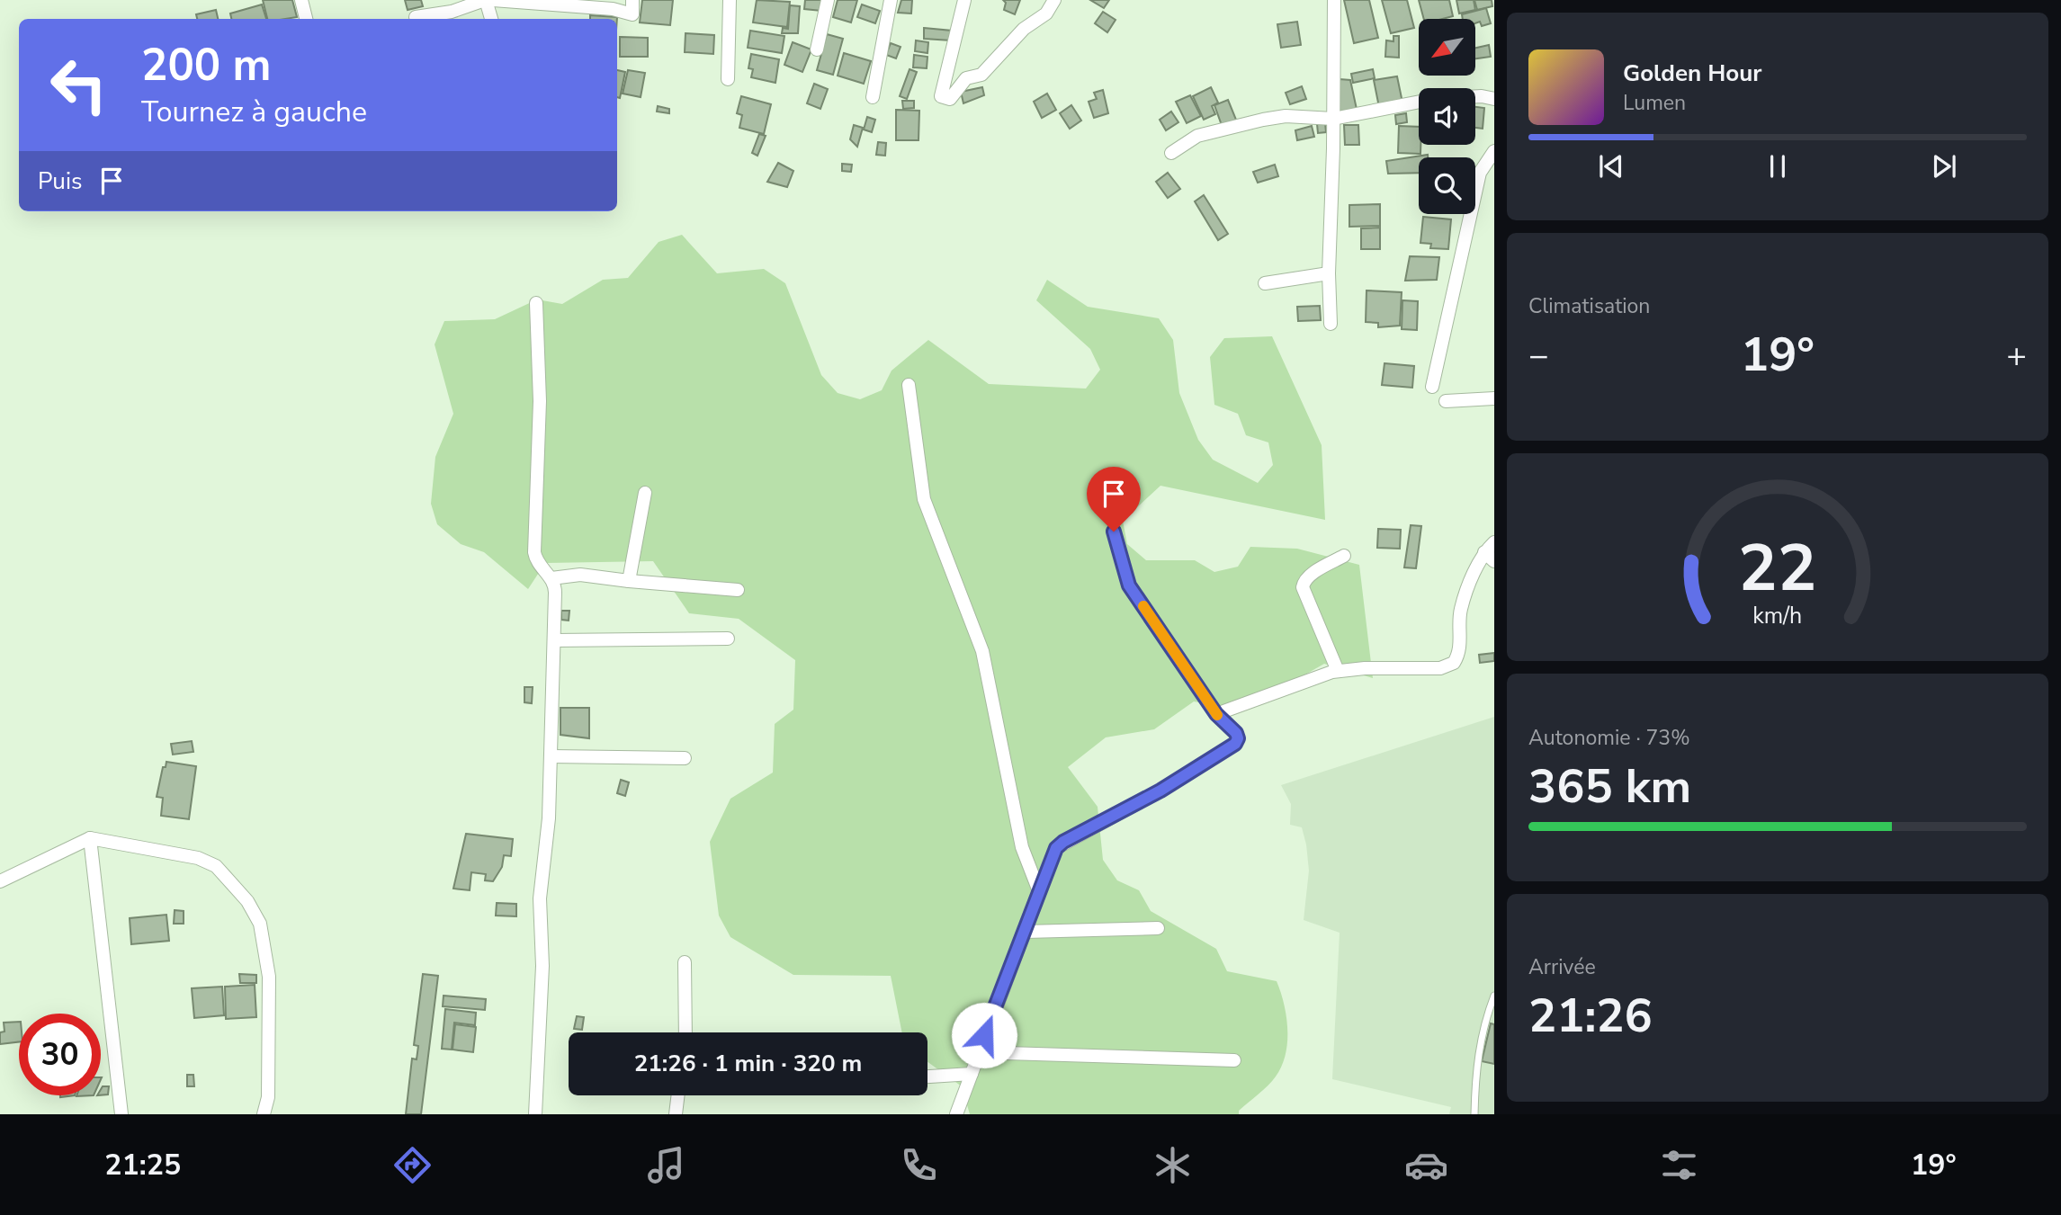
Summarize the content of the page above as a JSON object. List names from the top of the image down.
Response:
{
  "north": "bottom left",
  "page": {
    "turn": ["200 m", "Tournez à gauche"],
    "song": ["Golden Hour", "Lumen"],
    "then": "Puis",
    "tile": [
      "Climatisation",
      ["Autonomie · 73%", "365 km"],
      ["Arrivée", "21:26"]
    ],
    "heat": ["−", "19°", "+"],
    "limit": "30",
    "trip": "21:26 · 1 min · 320 m",
    "tabs": ["21:25", "19°"],
    "gauge": ["22", "km/h"]
  }
}
